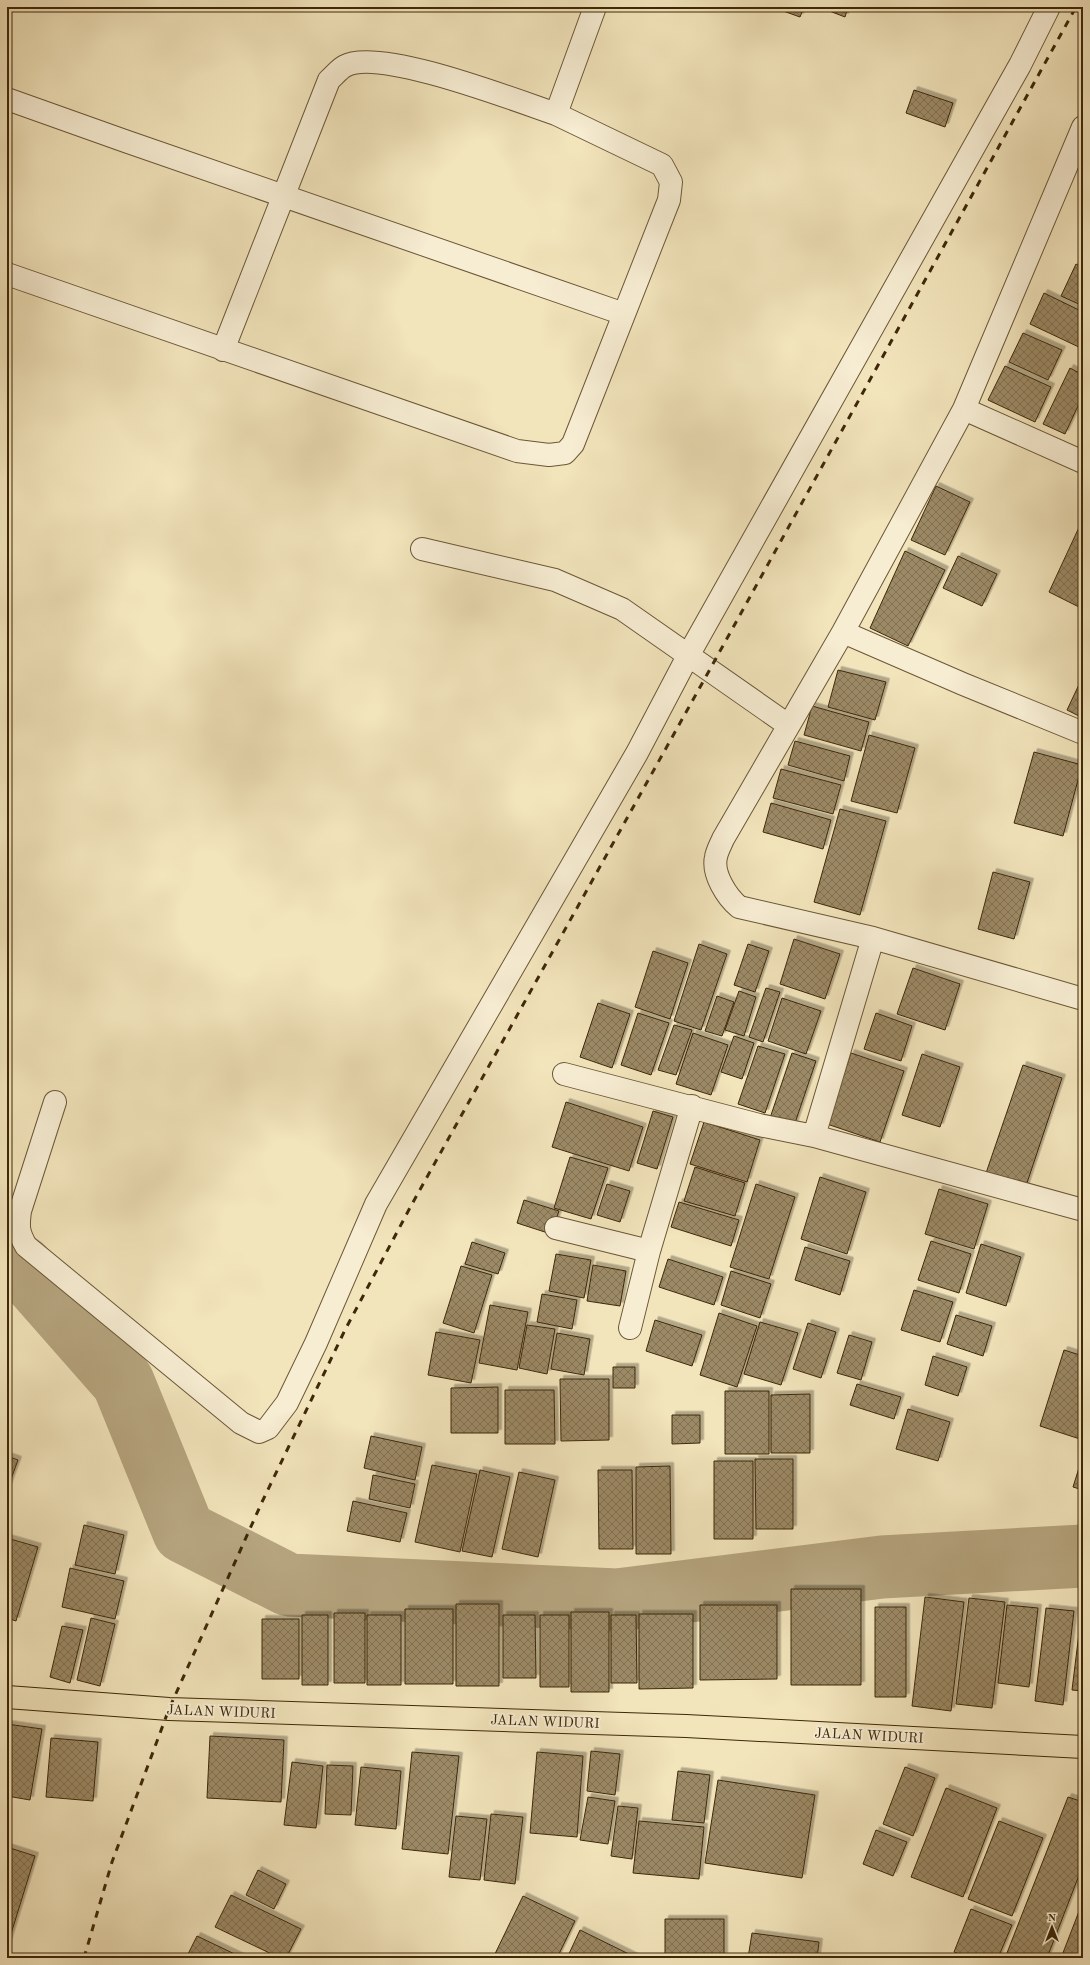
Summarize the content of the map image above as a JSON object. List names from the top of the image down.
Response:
{
  "streets": {
    "main road": ["JALAN WIDURI"]
  },
  "north": "top"
}
